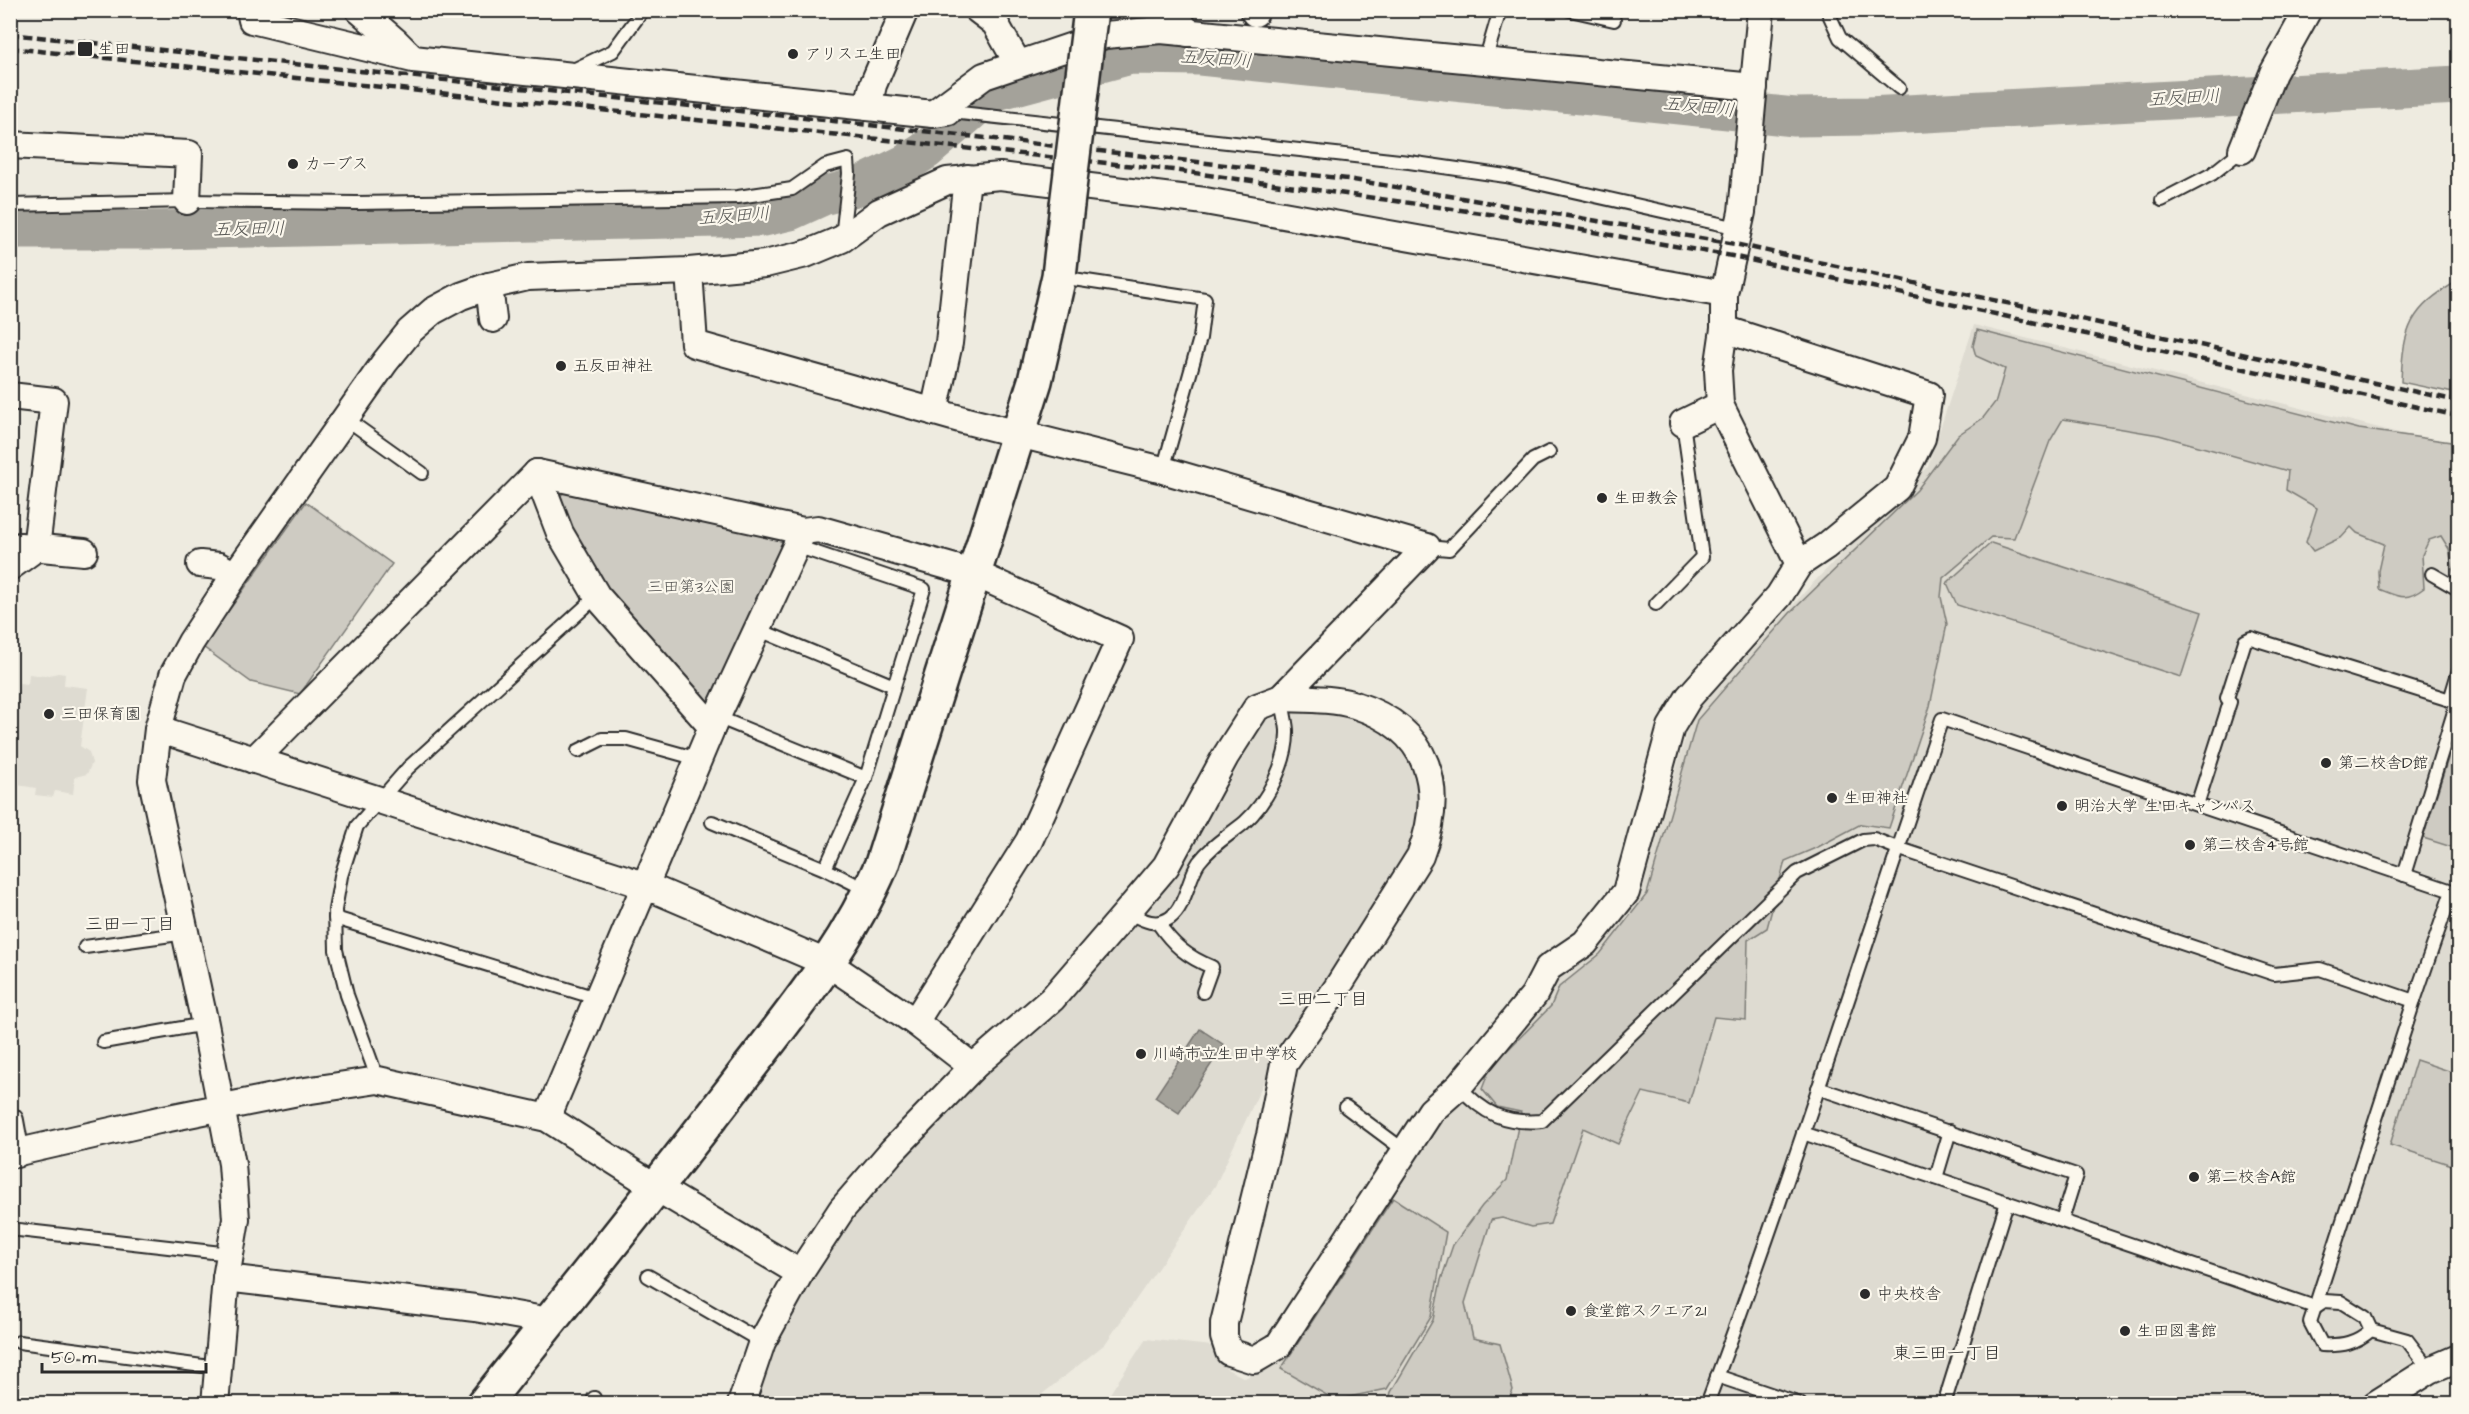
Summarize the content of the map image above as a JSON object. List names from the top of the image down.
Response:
{
  "districts": ["三田一丁目", "三田二丁目", "東三田一丁目"],
  "water": ["五反田川"],
  "parks": ["三田第3公園"],
  "places": {
    "transit": ["生田"],
    "other": [
      "アリスエ生田",
      "カーブス",
      "五反田神社",
      "生田教会",
      "三田保育園",
      "第二校舎D館",
      "生田神社",
      "明治大学 生田キャンパス",
      "第二校舎4号館",
      "川崎市立生田中学校",
      "第二校舎A館",
      "中央校舎",
      "食堂館スクエア21",
      "生田図書館"
    ]
  },
  "scale_bar": "50 m"
}
